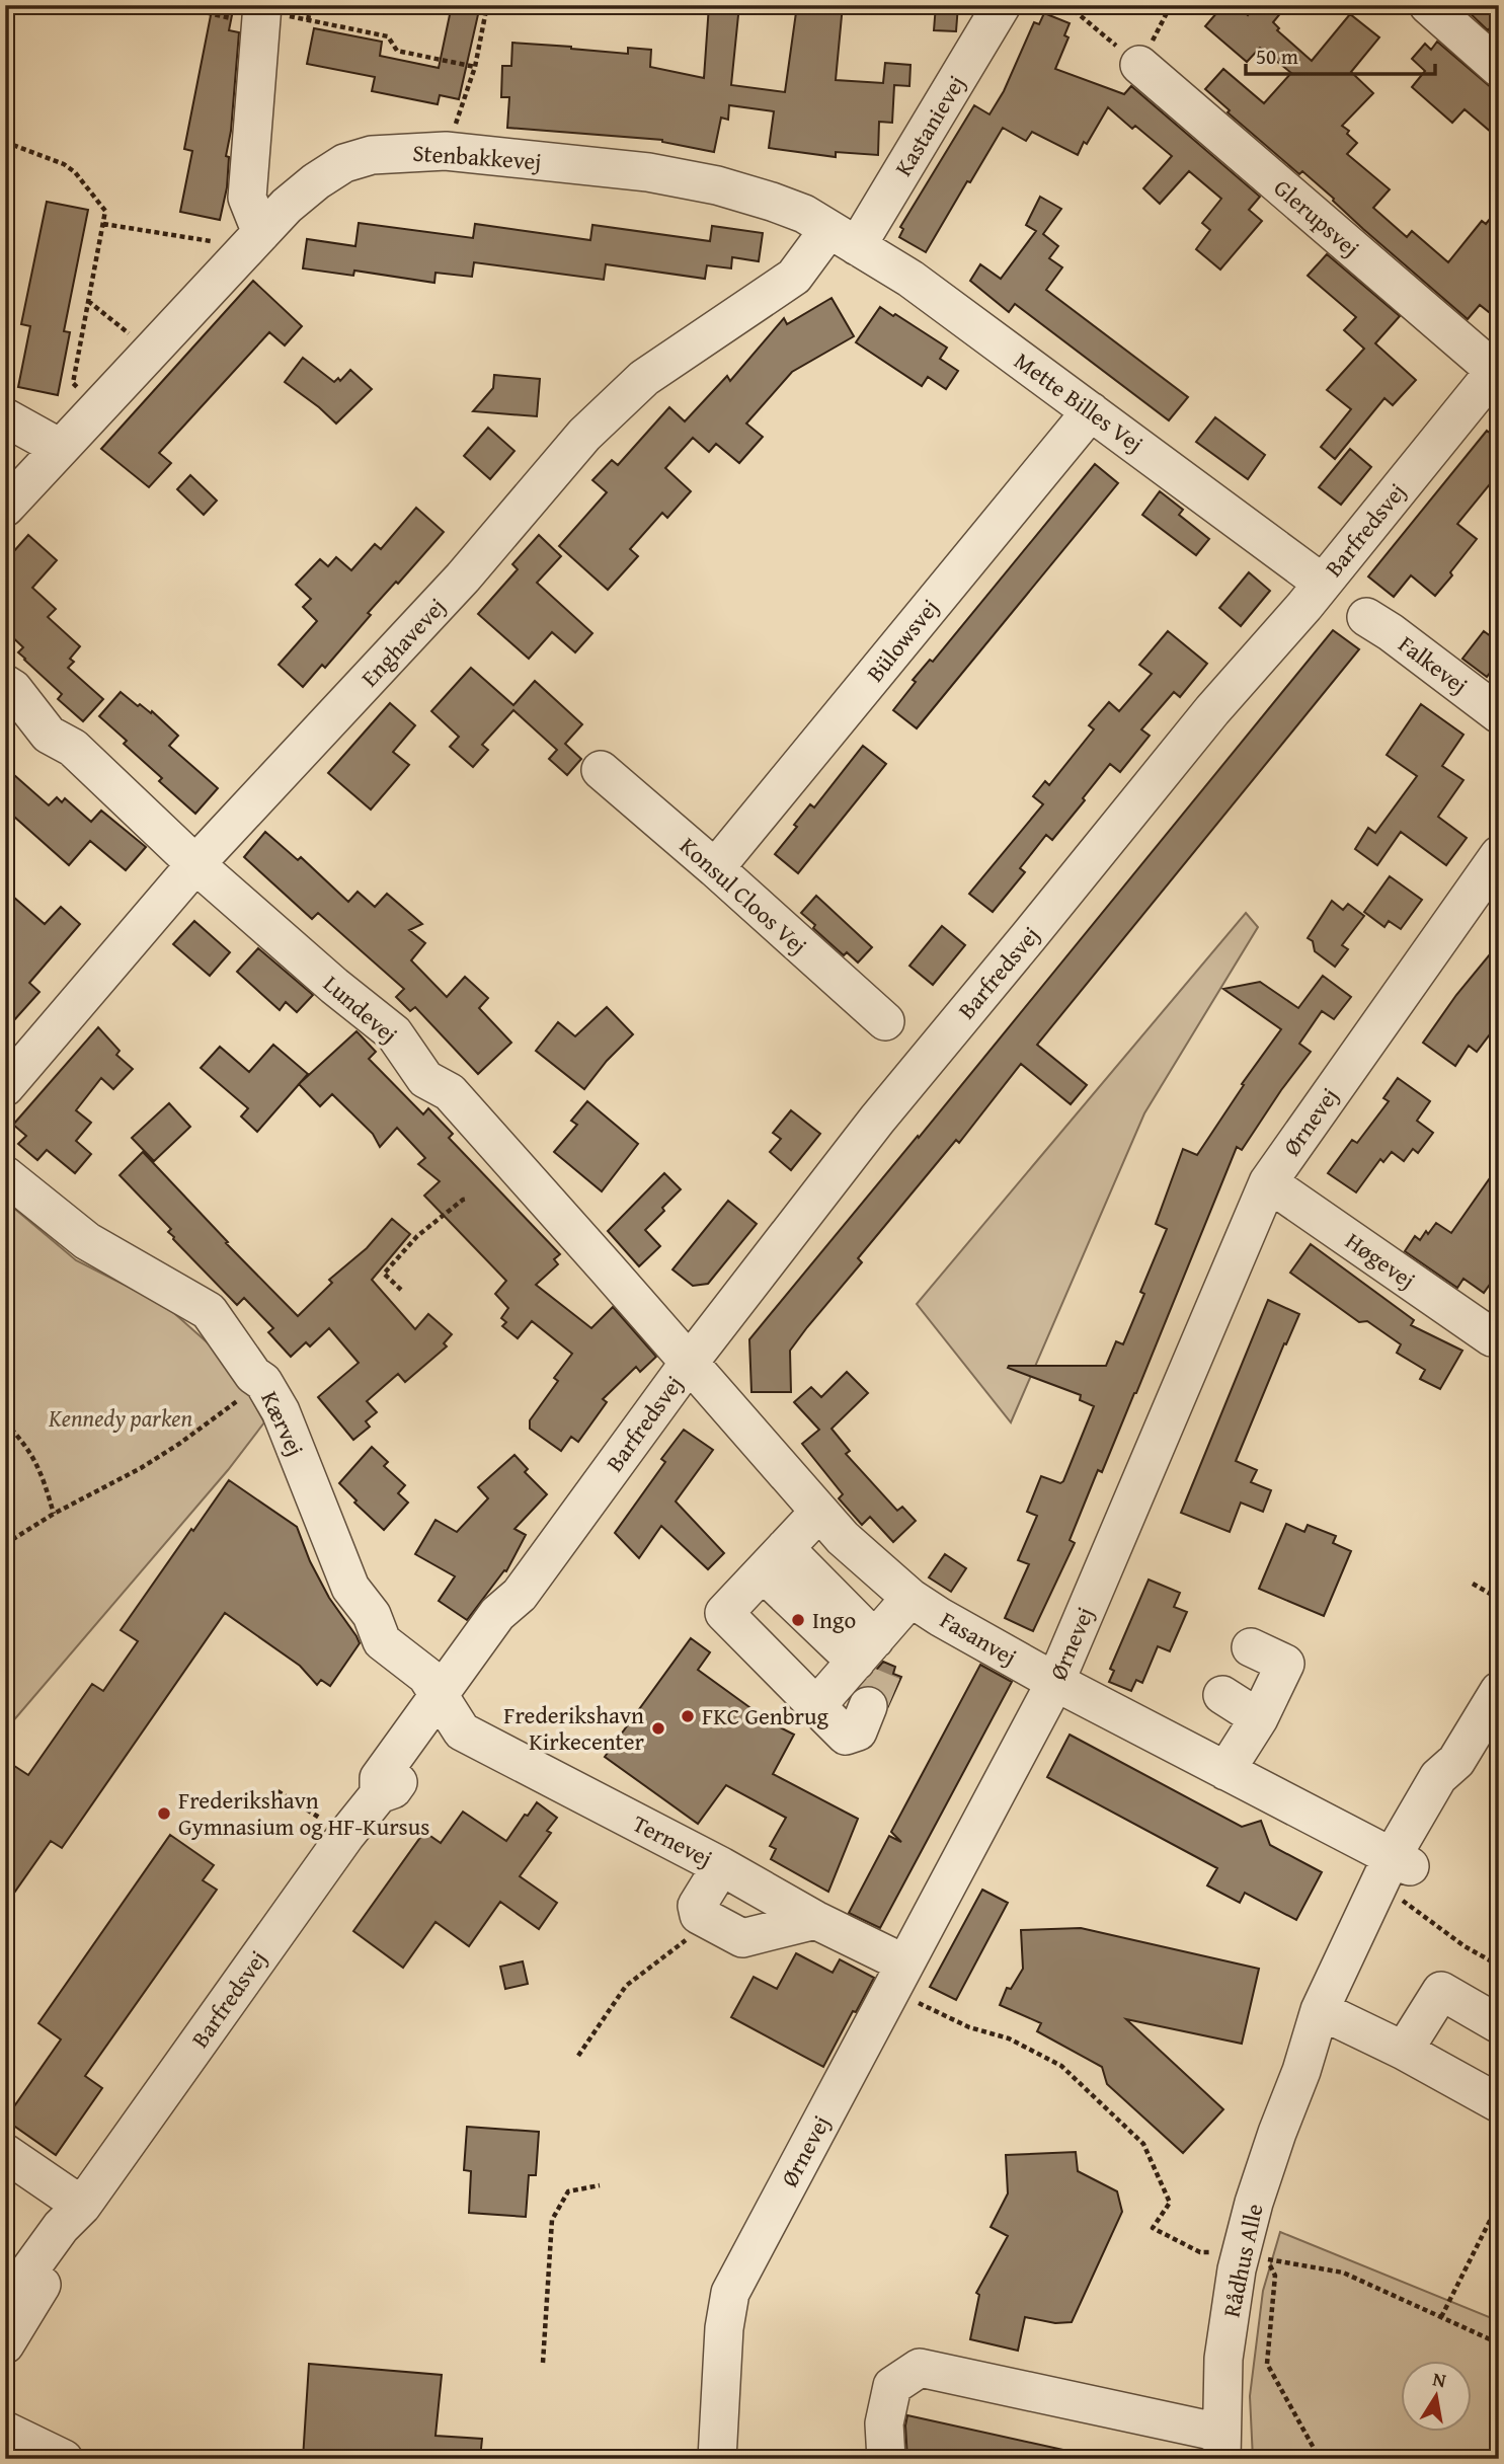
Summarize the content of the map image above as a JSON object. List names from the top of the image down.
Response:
{
  "streets": {
    "street": [
      "Kastanievej",
      "Stenbakkevej",
      "Glerupsvej",
      "Mette Billes Vej",
      "Barfredsvej",
      "Bülowsvej",
      "Enghavevej",
      "Falkevej",
      "Konsul Cloos Vej",
      "Lundevej",
      "Ørnevej",
      "Høgevej",
      "Kærvej",
      "Fasanvej",
      "Ternevej",
      "Rådhus Alle"
    ]
  },
  "crossings": [
    ["Kastanievej", "Stenbakkevej"],
    ["Kastanievej", "Mette Billes Vej"],
    ["Kastanievej", "Enghavevej"],
    ["Stenbakkevej", "Mette Billes Vej"],
    ["Stenbakkevej", "Enghavevej"],
    ["Glerupsvej", "Barfredsvej"],
    ["Mette Billes Vej", "Barfredsvej"],
    ["Mette Billes Vej", "Bülowsvej"],
    ["Mette Billes Vej", "Enghavevej"],
    ["Barfredsvej", "Lundevej"],
    ["Barfredsvej", "Kærvej"],
    ["Barfredsvej", "Fasanvej"],
    ["Barfredsvej", "Ternevej"],
    ["Bülowsvej", "Konsul Cloos Vej"],
    ["Enghavevej", "Lundevej"],
    ["Lundevej", "Fasanvej"],
    ["Ørnevej", "Høgevej"],
    ["Ørnevej", "Fasanvej"],
    ["Ørnevej", "Ternevej"],
    ["Kærvej", "Ternevej"],
    ["Fasanvej", "Rådhus Alle"]
  ],
  "parks": ["Kennedy parken"],
  "places": [
    "Ingo",
    "FKC Genbrug",
    "Frederikshavn Kirkecenter",
    "Frederikshavn Gymnasium og HF-Kursus"
  ],
  "scale_bar": "50 m",
  "north": "top"
}
